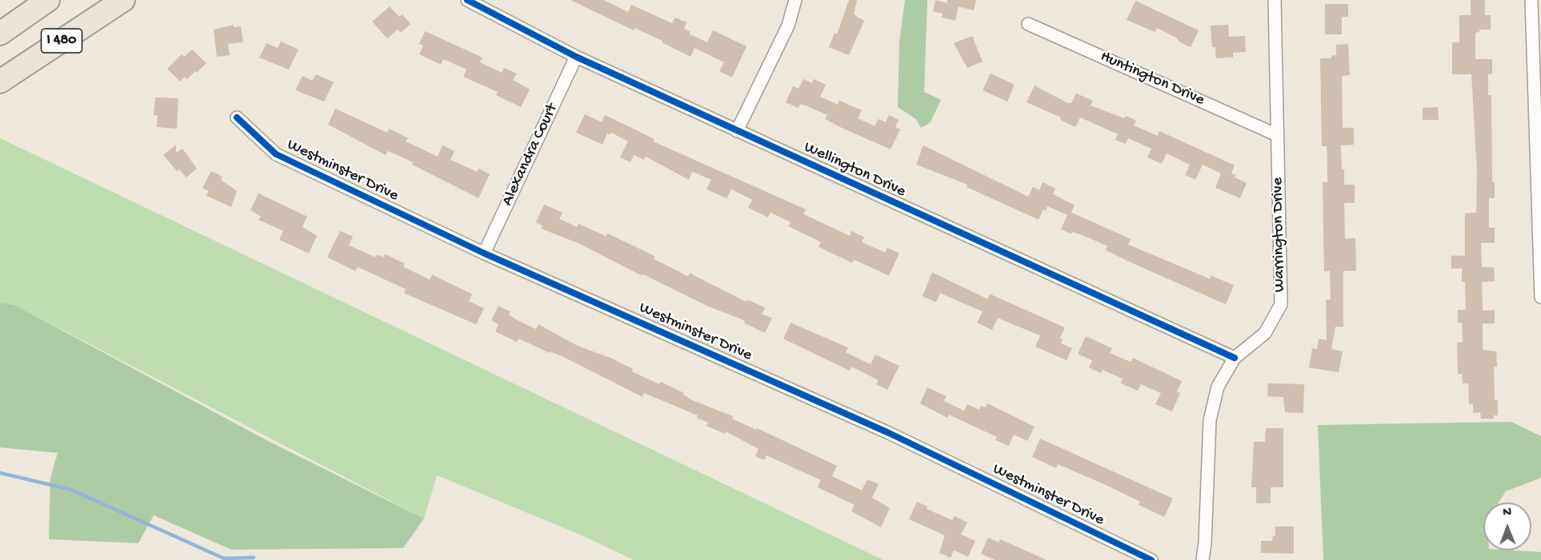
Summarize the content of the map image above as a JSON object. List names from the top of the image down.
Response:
{
  "streets": {
    "highway": ["I 480"],
    "street": [
      "Huntington Drive",
      "Alexandra Court",
      "Wellington Drive",
      "Westminster Drive",
      "Warrington Drive"
    ]
  },
  "crossings": [
    ["Huntington Drive", "Warrington Drive"],
    ["Alexandra Court", "Wellington Drive"],
    ["Alexandra Court", "Westminster Drive"],
    ["Wellington Drive", "Warrington Drive"]
  ],
  "north": "top"
}
